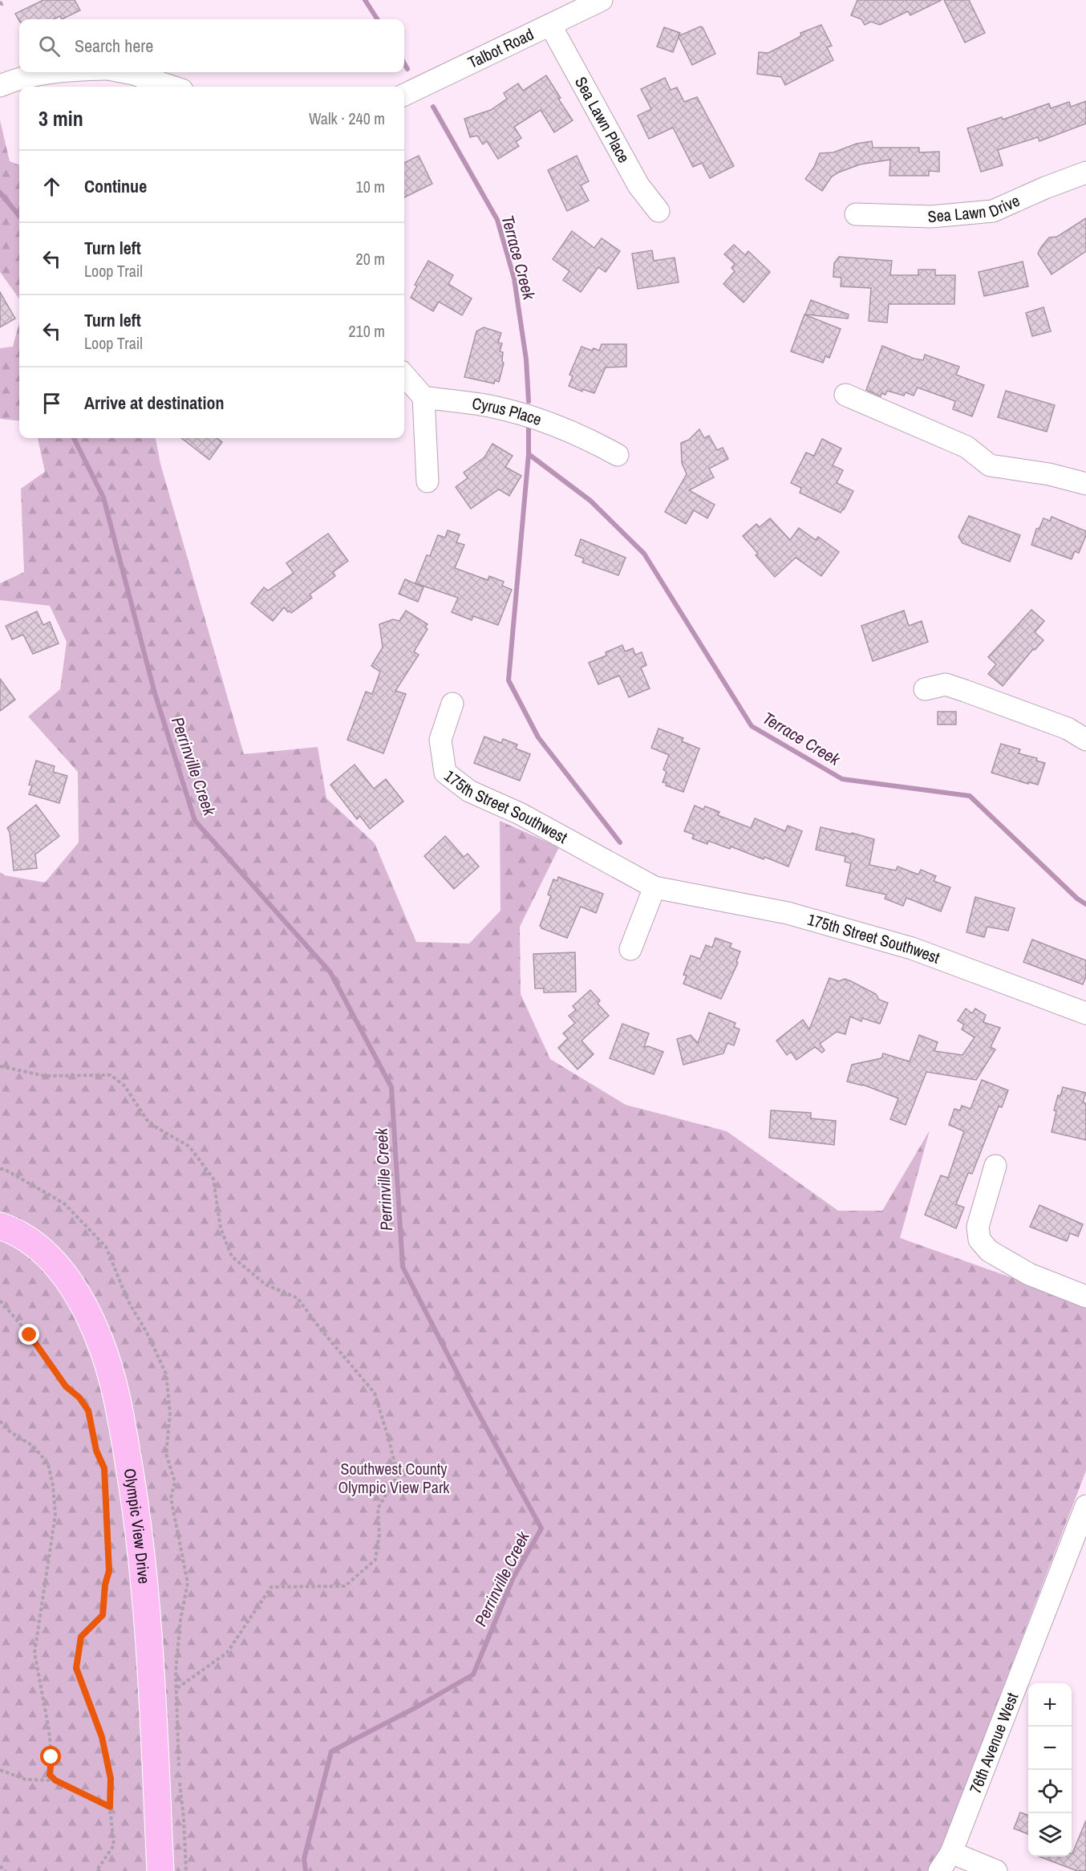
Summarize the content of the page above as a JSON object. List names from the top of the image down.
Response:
{
  "streets": {
    "main road": ["Olympic View Drive"],
    "street": [
      "Talbot Road",
      "Sea Lawn Place",
      "Sea Lawn Drive",
      "Cyrus Place",
      "175th Street Southwest",
      "76th Avenue West"
    ]
  },
  "crossings": [
    ["Talbot Road", "Sea Lawn Place"]
  ],
  "water": ["Terrace Creek", "Perrinville Creek"],
  "parks": ["Southwest County Olympic View Park"],
  "page": {
    "search": "Search here",
    "heading": ["3 min", "Walk · 240 m"],
    "list": [
      ["Continue", "10 m"],
      ["Turn left", "Loop Trail", "20 m"],
      ["Turn left", "Loop Trail", "210 m"],
      "Arrive at destination"
    ],
    "map_buttons": ["+", "−"]
  }
}
